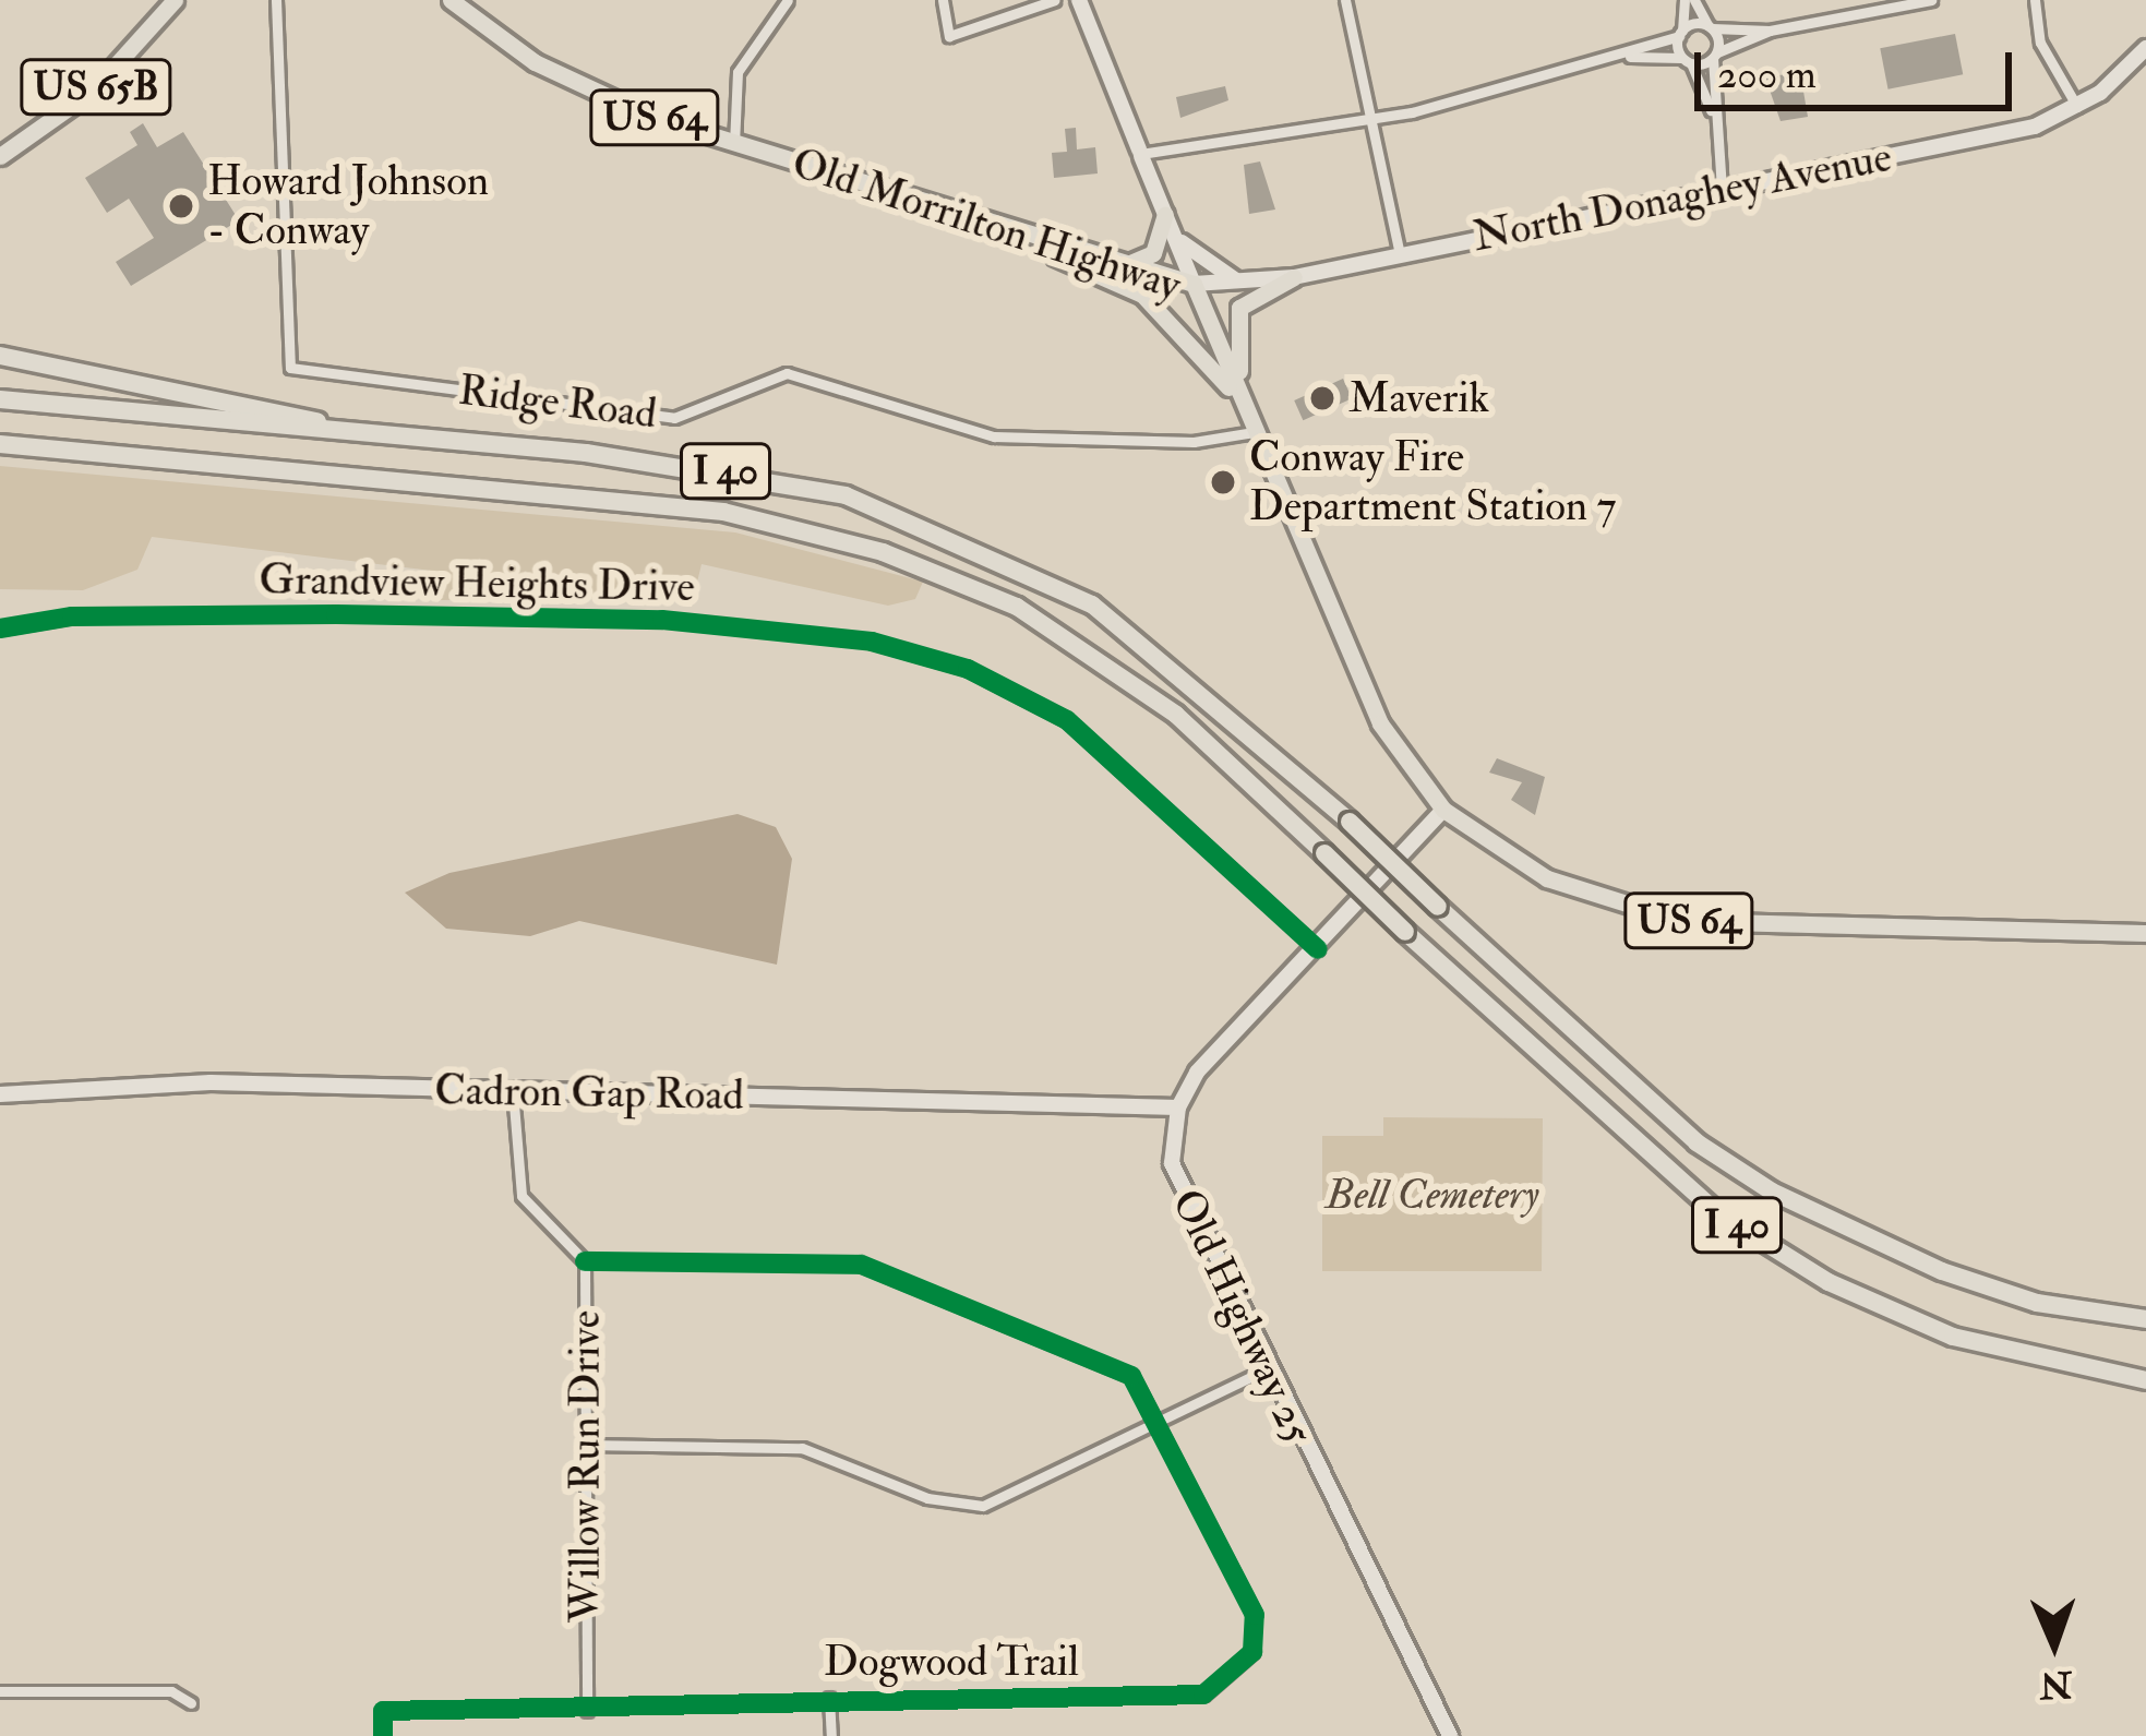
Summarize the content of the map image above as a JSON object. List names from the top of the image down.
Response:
{
  "streets": {
    "highway": ["I 40"],
    "main road": ["US 65B", "US 64", "Old Morrilton Highway"],
    "street": [
      "North Donaghey Avenue",
      "Ridge Road",
      "Grandview Heights Drive",
      "Cadron Gap Road",
      "Old Highway 25",
      "Willow Run Drive",
      "Dogwood Trail"
    ]
  },
  "crossings": [
    ["North Donaghey Avenue", "Old Morrilton Highway"],
    ["Old Morrilton Highway", "Ridge Road"],
    ["Cadron Gap Road", "Old Highway 25"],
    ["Cadron Gap Road", "Willow Run Drive"],
    ["Willow Run Drive", "Dogwood Trail"]
  ],
  "parks": ["Bell Cemetery"],
  "places": ["Howard Johnson - Conway", "Maverik", "Conway Fire Department Station 7"],
  "scale_bar": "200 m",
  "north": "bottom"
}
